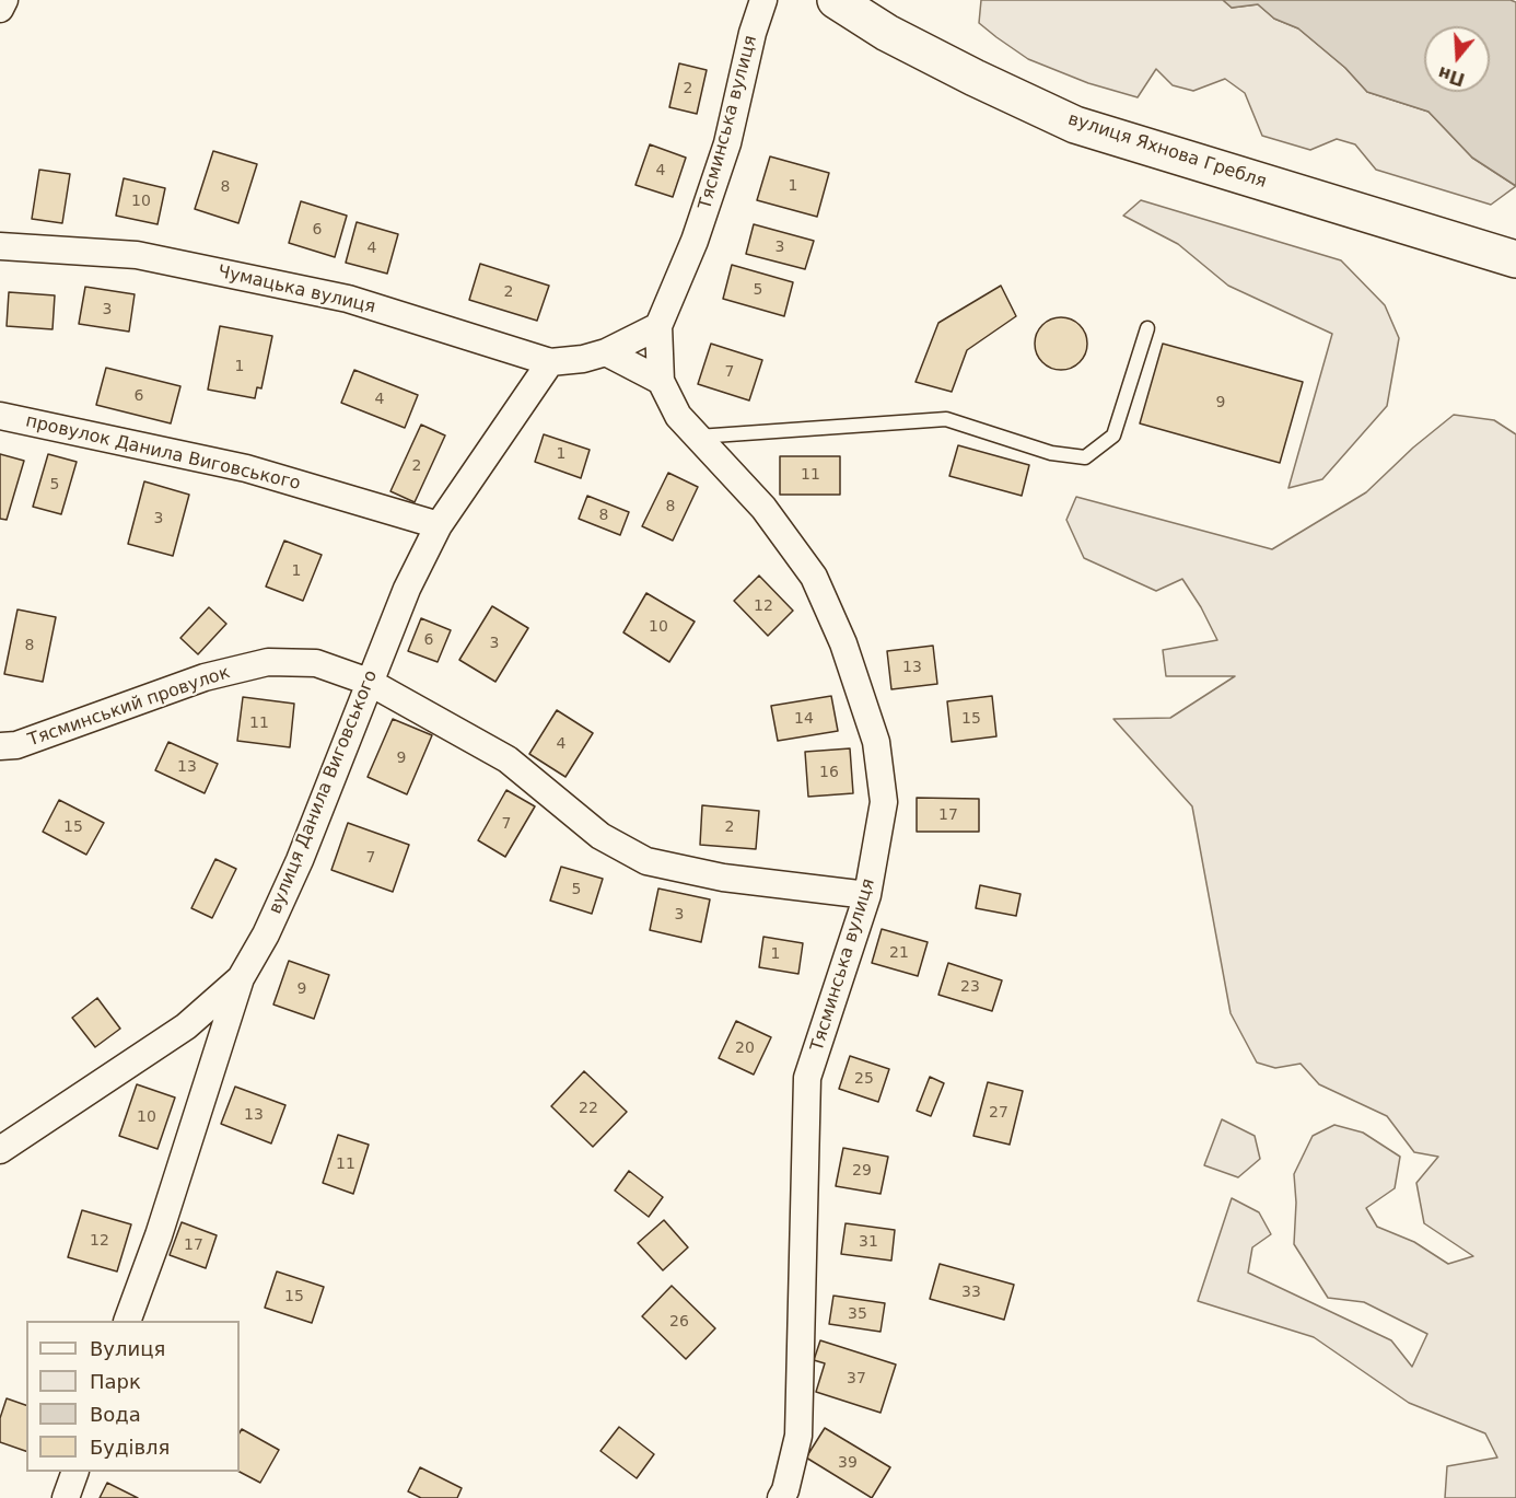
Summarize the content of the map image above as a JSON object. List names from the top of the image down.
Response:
{
  "streets": {
    "main road": ["вулиця Яхнова Гребля"],
    "street": [
      "Тясминська вулиця",
      "Чумацька вулиця",
      "провулок Данила Виговського",
      "Тясминський провулок",
      "вулиця Данила Виговського"
    ]
  },
  "crossings": [
    ["Тясминська вулиця", "Чумацька вулиця"],
    ["Тясминська вулиця", "Тясминський провулок"],
    ["Чумацька вулиця", "вулиця Данила Виговського"],
    ["провулок Данила Виговського", "вулиця Данила Виговського"],
    ["Тясминський провулок", "вулиця Данила Виговського"]
  ],
  "house_numbers": [
    "2",
    "4",
    "1",
    "8",
    "10",
    "6",
    "3",
    "4",
    "5",
    "2",
    "3",
    "1",
    "7",
    "6",
    "4",
    "9",
    "1",
    "2",
    "11",
    "5",
    "8",
    "8",
    "3",
    "1",
    "12",
    "10",
    "6",
    "3",
    "8",
    "13",
    "14",
    "15",
    "11",
    "4",
    "9",
    "13",
    "16",
    "17",
    "7",
    "15",
    "2",
    "7",
    "5",
    "3",
    "21",
    "1",
    "23",
    "9",
    "20",
    "25",
    "22",
    "27",
    "13",
    "10",
    "11",
    "29",
    "12",
    "31",
    "17",
    "33",
    "15",
    "35",
    "26",
    "37",
    "39"
  ],
  "legend": [
    "Вулиця",
    "Парк",
    "Вода",
    "Будівля"
  ],
  "north": "bottom"
}
